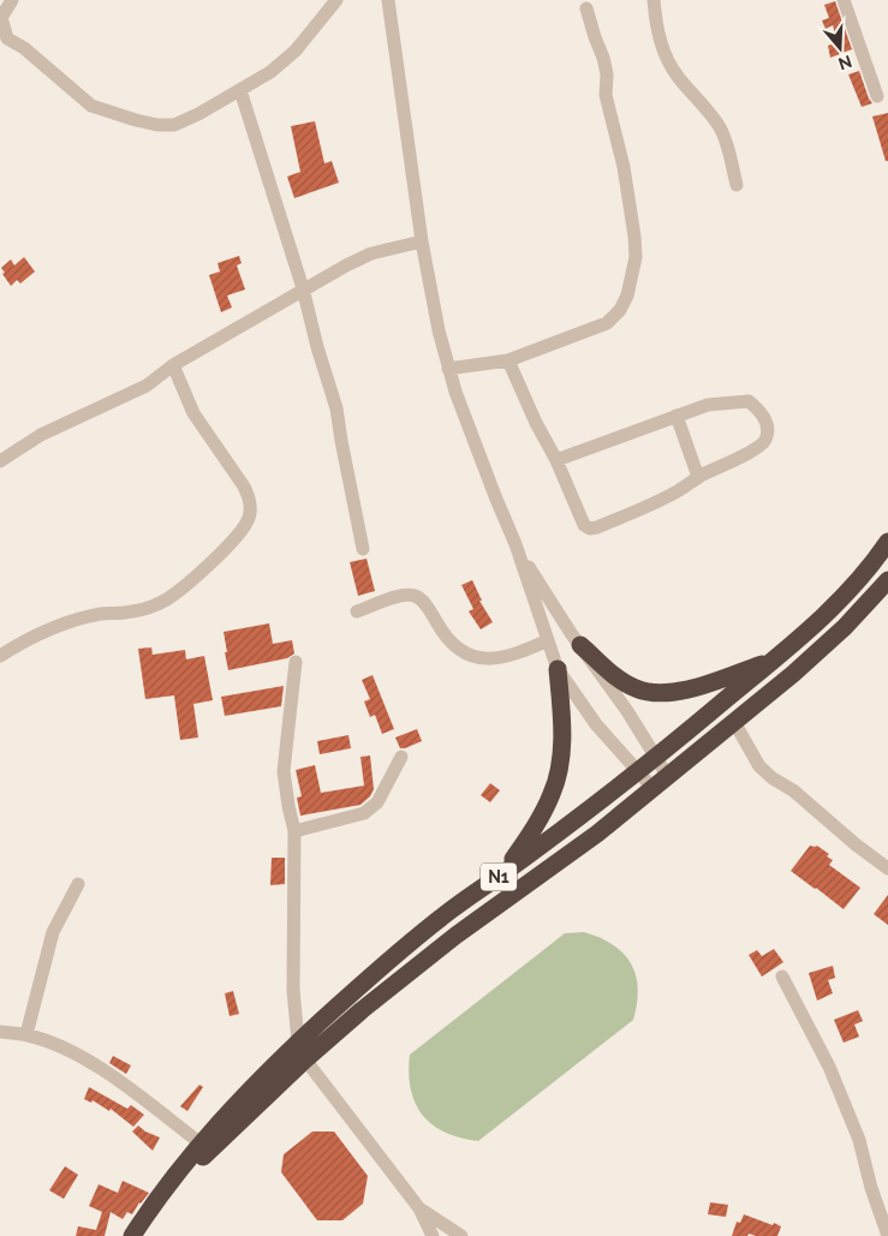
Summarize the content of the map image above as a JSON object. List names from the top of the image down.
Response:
{
  "streets": {
    "highway": ["N1"]
  },
  "north": "bottom"
}
